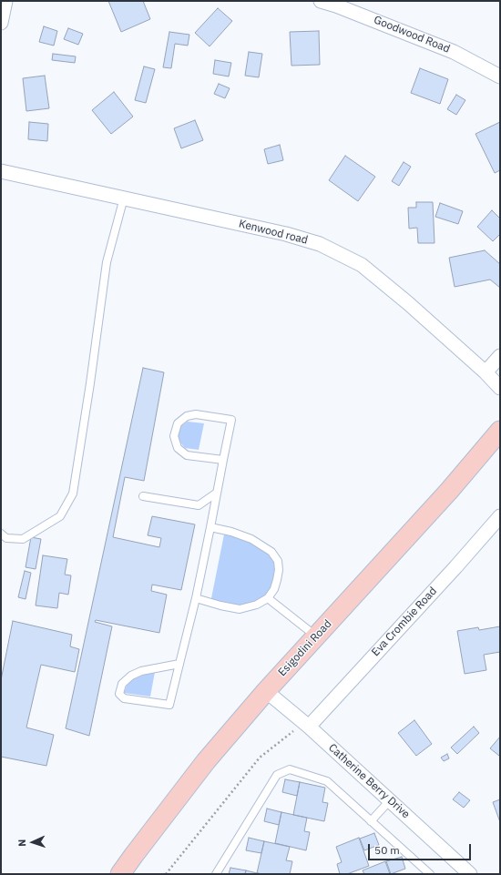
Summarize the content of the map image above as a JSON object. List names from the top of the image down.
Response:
{
  "streets": {
    "main road": ["Esigodini Road"],
    "street": [
      "Goodwood Road",
      "Kenwood road",
      "Eva Crombie Road",
      "Catherine Berry Drive"
    ]
  },
  "crossings": [
    ["Eva Crombie Road", "Catherine Berry Drive"],
    ["Esigodini Road", "Catherine Berry Drive"]
  ],
  "scale_bar": "50 m",
  "north": "left"
}
